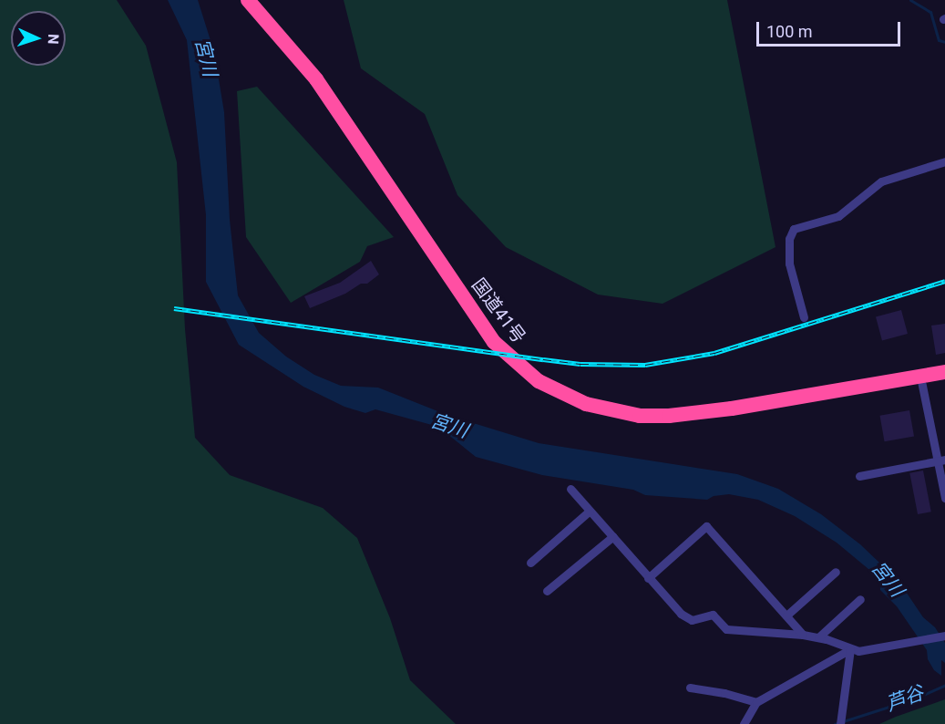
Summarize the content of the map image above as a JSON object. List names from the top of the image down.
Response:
{
  "streets": {
    "highway": ["国道41号"]
  },
  "water": ["宮川", "芦谷"],
  "scale_bar": "100 m",
  "north": "right"
}
